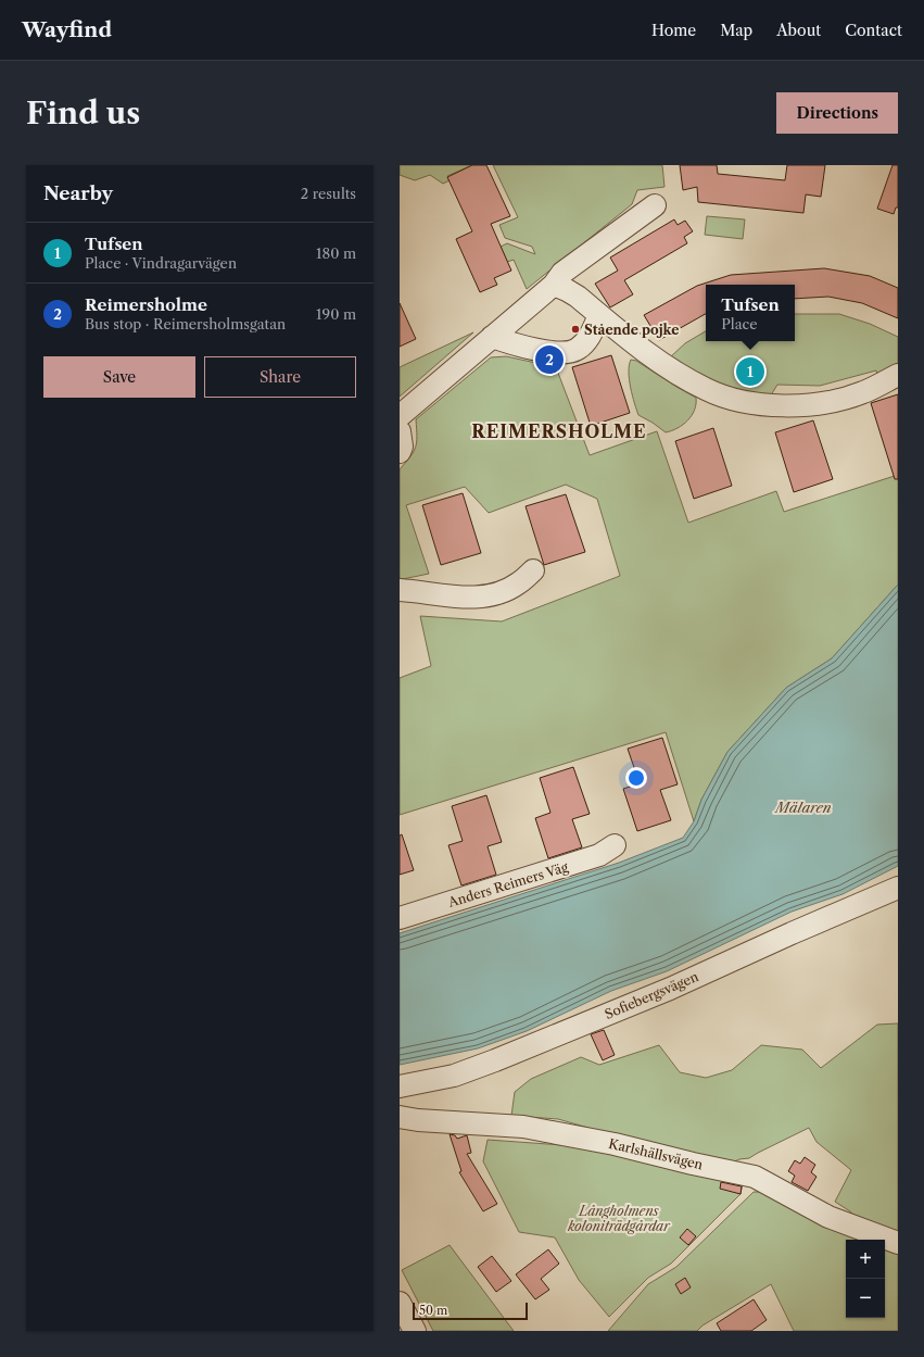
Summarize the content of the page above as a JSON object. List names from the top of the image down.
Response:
{
  "streets": {
    "street": ["Anders Reimers Väg", "Sofiebergsvägen", "Karlshällsvägen"]
  },
  "districts": ["REIMERSHOLME"],
  "water": ["Mälaren"],
  "parks": ["Långholmens koloniträdgårdar"],
  "places": ["Stående pojke"],
  "scale_bar": "50 m",
  "page": {
    "header": "Wayfind",
    "nav": [
      "Home",
      "Map",
      "About",
      "Contact"
    ],
    "buttons": [
      "Directions",
      ["Save", "Share"]
    ],
    "title": "Find us",
    "heading": ["Nearby", "2 results"],
    "list": [
      {
        "mark": "1",
        "name": "Tufsen",
        "note": "Place · Vindragarvägen",
        "value": "180 m"
      },
      {
        "mark": "2",
        "name": "Reimersholme",
        "note": "Bus stop · Reimersholmsgatan",
        "value": "190 m"
      }
    ],
    "popup": ["Tufsen", "Place"],
    "pins": ["2", "1"],
    "map_buttons": ["+", "−"],
    "scale": "50 m"
  }
}
